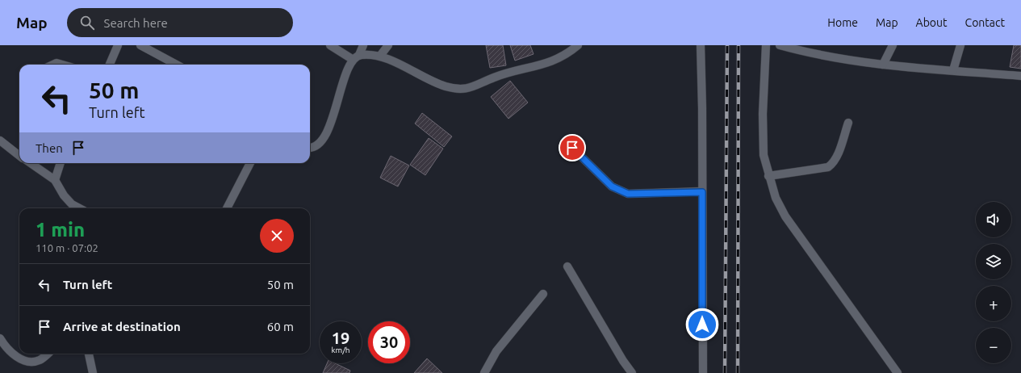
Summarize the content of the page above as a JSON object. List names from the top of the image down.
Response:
{
  "page": {
    "header": "Map",
    "search": "Search here",
    "nav": [
      "Home",
      "Map",
      "About",
      "Contact"
    ],
    "turn": ["50 m", "Turn left"],
    "then": "Then",
    "map_buttons": ["+", "−"],
    "heading": ["1 min", "110 m · 07:02"],
    "list": [
      {
        "name": "Turn left",
        "value": "50 m"
      },
      {
        "name": "Arrive at destination",
        "value": "60 m"
      }
    ],
    "speed": "19 km/h",
    "limit": "30"
  }
}
